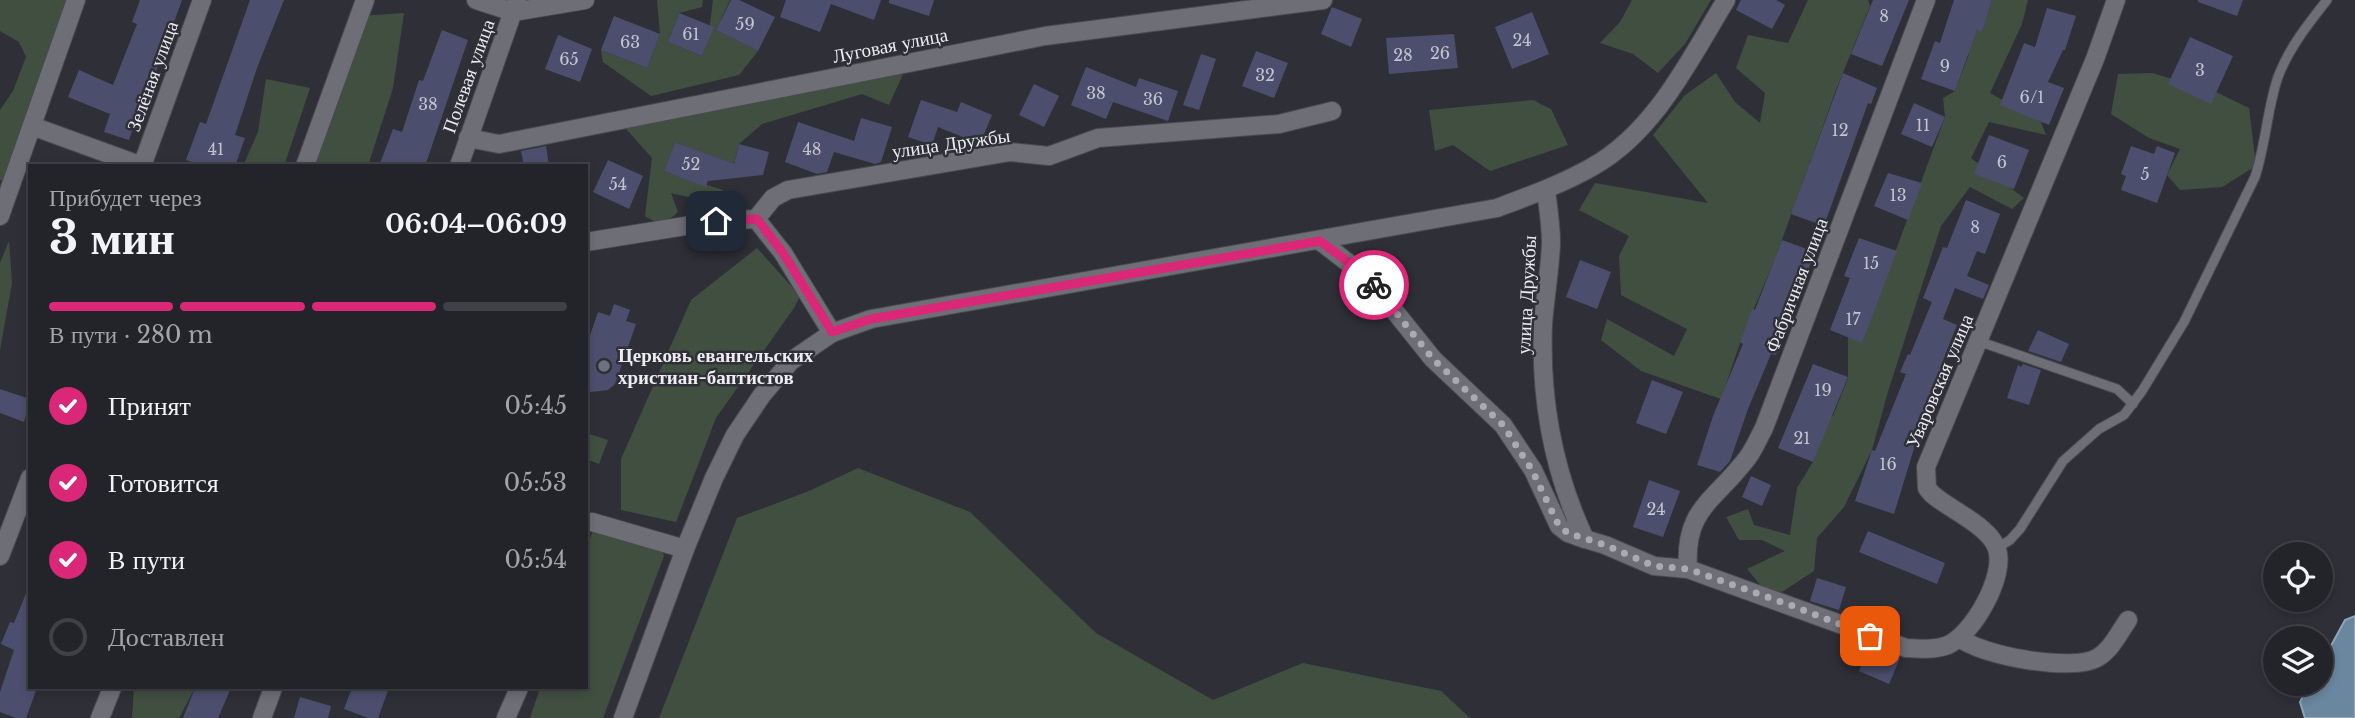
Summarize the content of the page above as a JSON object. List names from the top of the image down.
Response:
{
  "streets": {
    "street": [
      "Луговая улица",
      "Зелёная улица",
      "Полевая улица",
      "улица Дружбы",
      "Фабричная улица",
      "Уваровская улица"
    ]
  },
  "crossings": [
    ["Луговая улица", "Полевая улица"]
  ],
  "places": ["Церковь евангельских христиан-баптистов"],
  "house_numbers": [
    "8",
    "59",
    "61",
    "24",
    "63",
    "26",
    "28",
    "65",
    "9",
    "3",
    "32",
    "38",
    "6/1",
    "36",
    "38",
    "11",
    "12",
    "41",
    "48",
    "6",
    "52",
    "5",
    "54",
    "13",
    "8",
    "15",
    "17",
    "19",
    "21",
    "16",
    "24"
  ],
  "page": {
    "heading": ["3 мин", "Прибудет через", "06:04–06:09"],
    "bar": "В пути · 280 m",
    "list": [
      ["Принят", "05:45"],
      ["Готовится", "05:53"],
      ["В пути", "05:54"],
      "Доставлен"
    ]
  }
}
